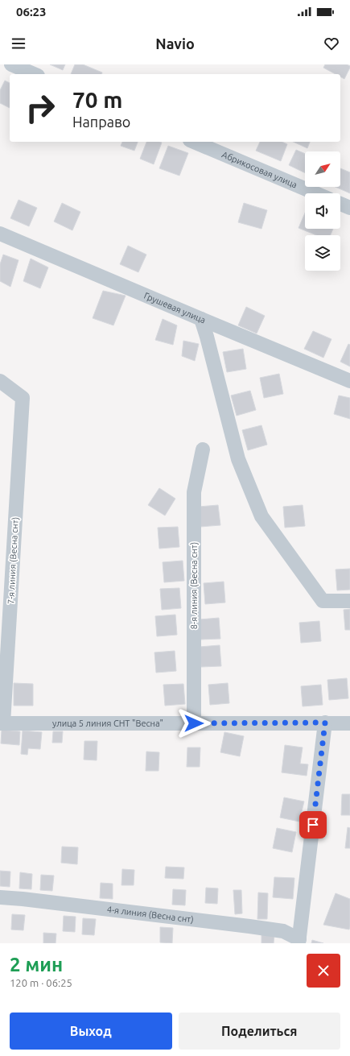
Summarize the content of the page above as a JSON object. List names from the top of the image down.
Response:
{
  "streets": {
    "street": [
      "Абрикосовая улица",
      "Грушевая улица",
      "7-я линия (Весна снт)",
      "8-я линия (Весна снт)",
      "улица 5 линия СНТ \"Весна\"",
      "4-я линия (Весна снт)"
    ]
  },
  "crossings": [
    ["7-я линия (Весна снт)", "улица 5 линия СНТ \"Весна\""],
    ["8-я линия (Весна снт)", "улица 5 линия СНТ \"Весна\""]
  ],
  "north": "top right",
  "page": {
    "status": "06:23",
    "header": "Navio",
    "turn": ["70 m", "Направо"],
    "heading": ["2 мин", "120 m · 06:25"],
    "buttons": ["Выход", "Поделиться"]
  }
}
